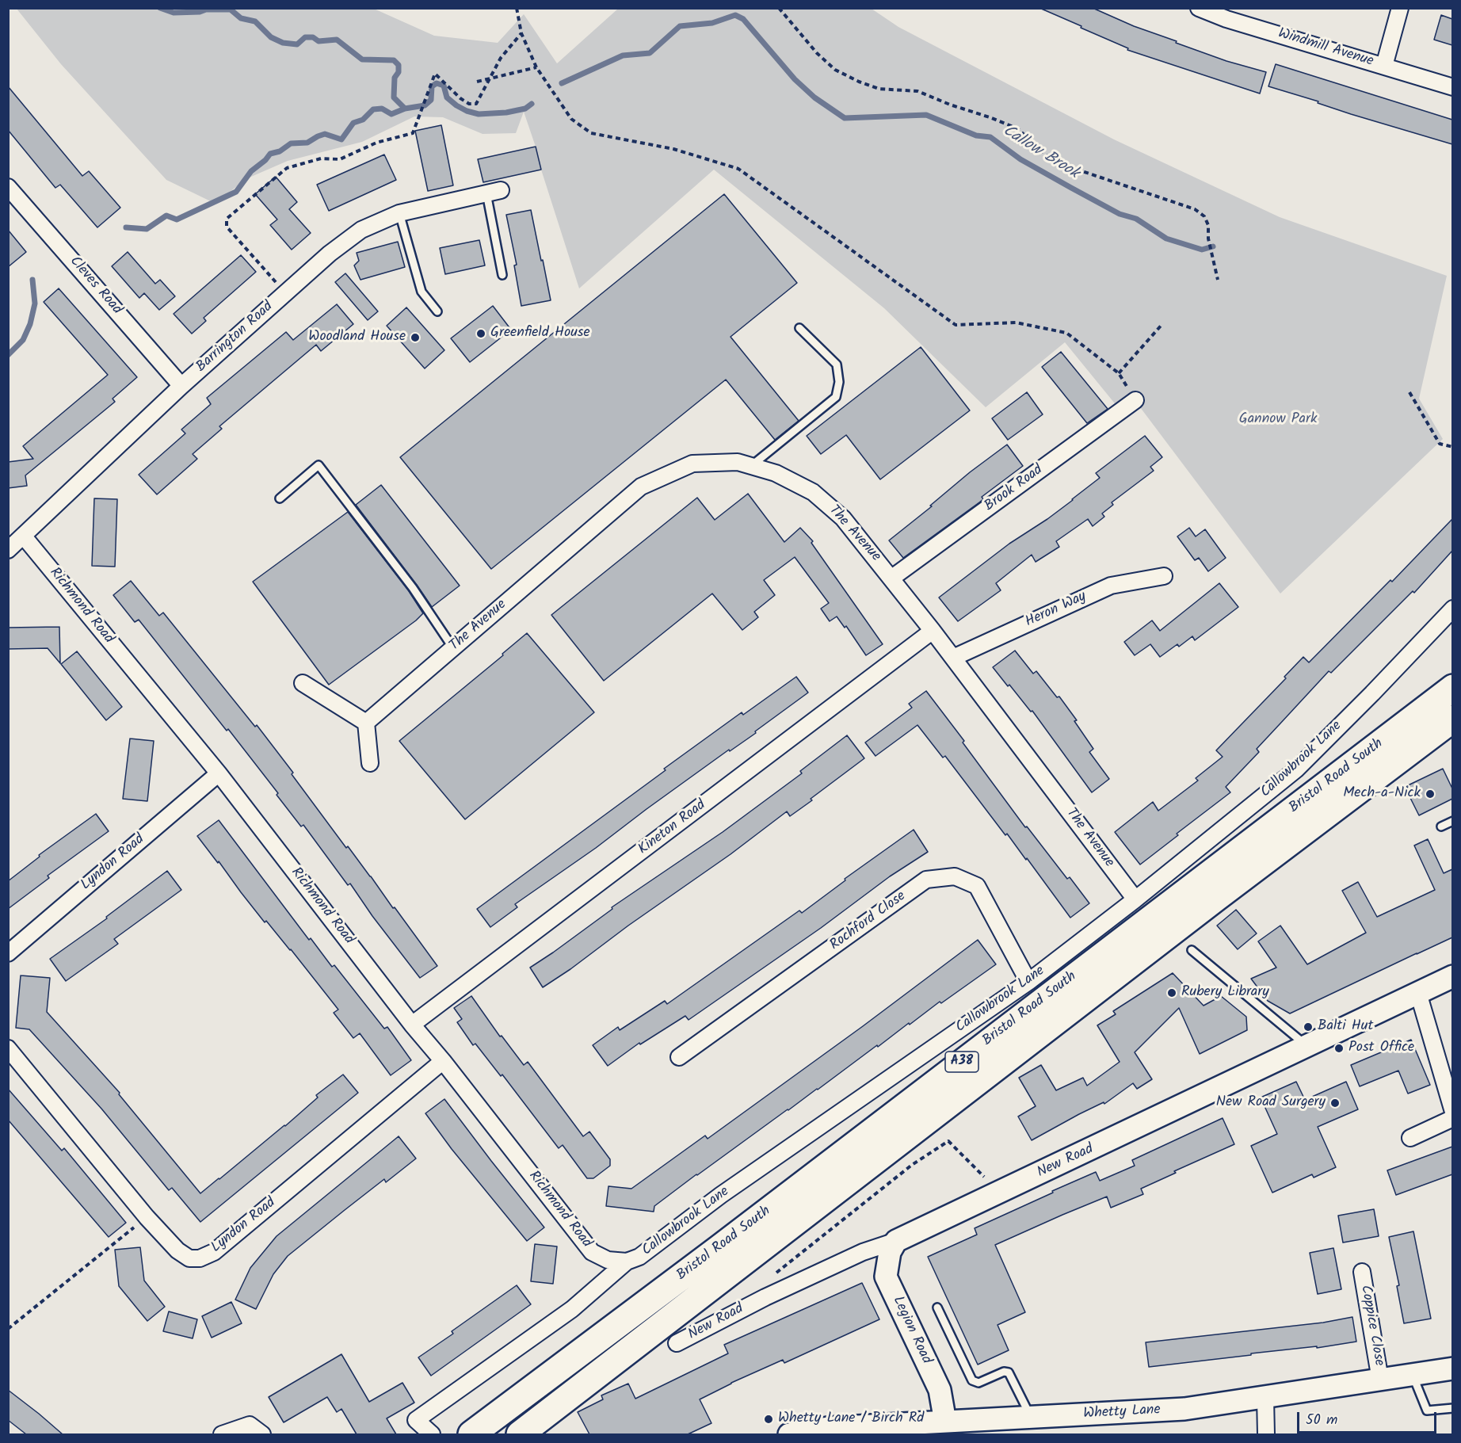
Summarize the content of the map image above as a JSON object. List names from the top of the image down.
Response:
{
  "streets": {
    "highway": ["Bristol Road South", "A38"],
    "street": [
      "Windmill Avenue",
      "Cleves Road",
      "Barrington Road",
      "Brook Road",
      "The Avenue",
      "Richmond Road",
      "Heron Way",
      "Callowbrook Lane",
      "Kineton Road",
      "Lyndon Road",
      "Rochford Close",
      "New Road",
      "Coppice Close",
      "Legion Road",
      "Whetty Lane"
    ]
  },
  "crossings": [
    ["Cleves Road", "Barrington Road"],
    ["Barrington Road", "Richmond Road"],
    ["Brook Road", "The Avenue"],
    ["The Avenue", "Heron Way"],
    ["The Avenue", "Callowbrook Lane"],
    ["The Avenue", "Kineton Road"],
    ["Richmond Road", "Callowbrook Lane"],
    ["Richmond Road", "Kineton Road"],
    ["Richmond Road", "Lyndon Road"],
    ["Callowbrook Lane", "Rochford Close"],
    ["New Road", "Legion Road"],
    ["Coppice Close", "Whetty Lane"],
    ["Legion Road", "Whetty Lane"]
  ],
  "water": ["Callow Brook"],
  "parks": ["Gannow Park"],
  "places": [
    "Greenfield House",
    "Woodland House",
    "Mech-a-Nick",
    "Rubery Library",
    "Balti Hut",
    "Post Office",
    "New Road Surgery",
    "Whetty Lane / Birch Rd"
  ],
  "scale_bar": "50 m"
}
